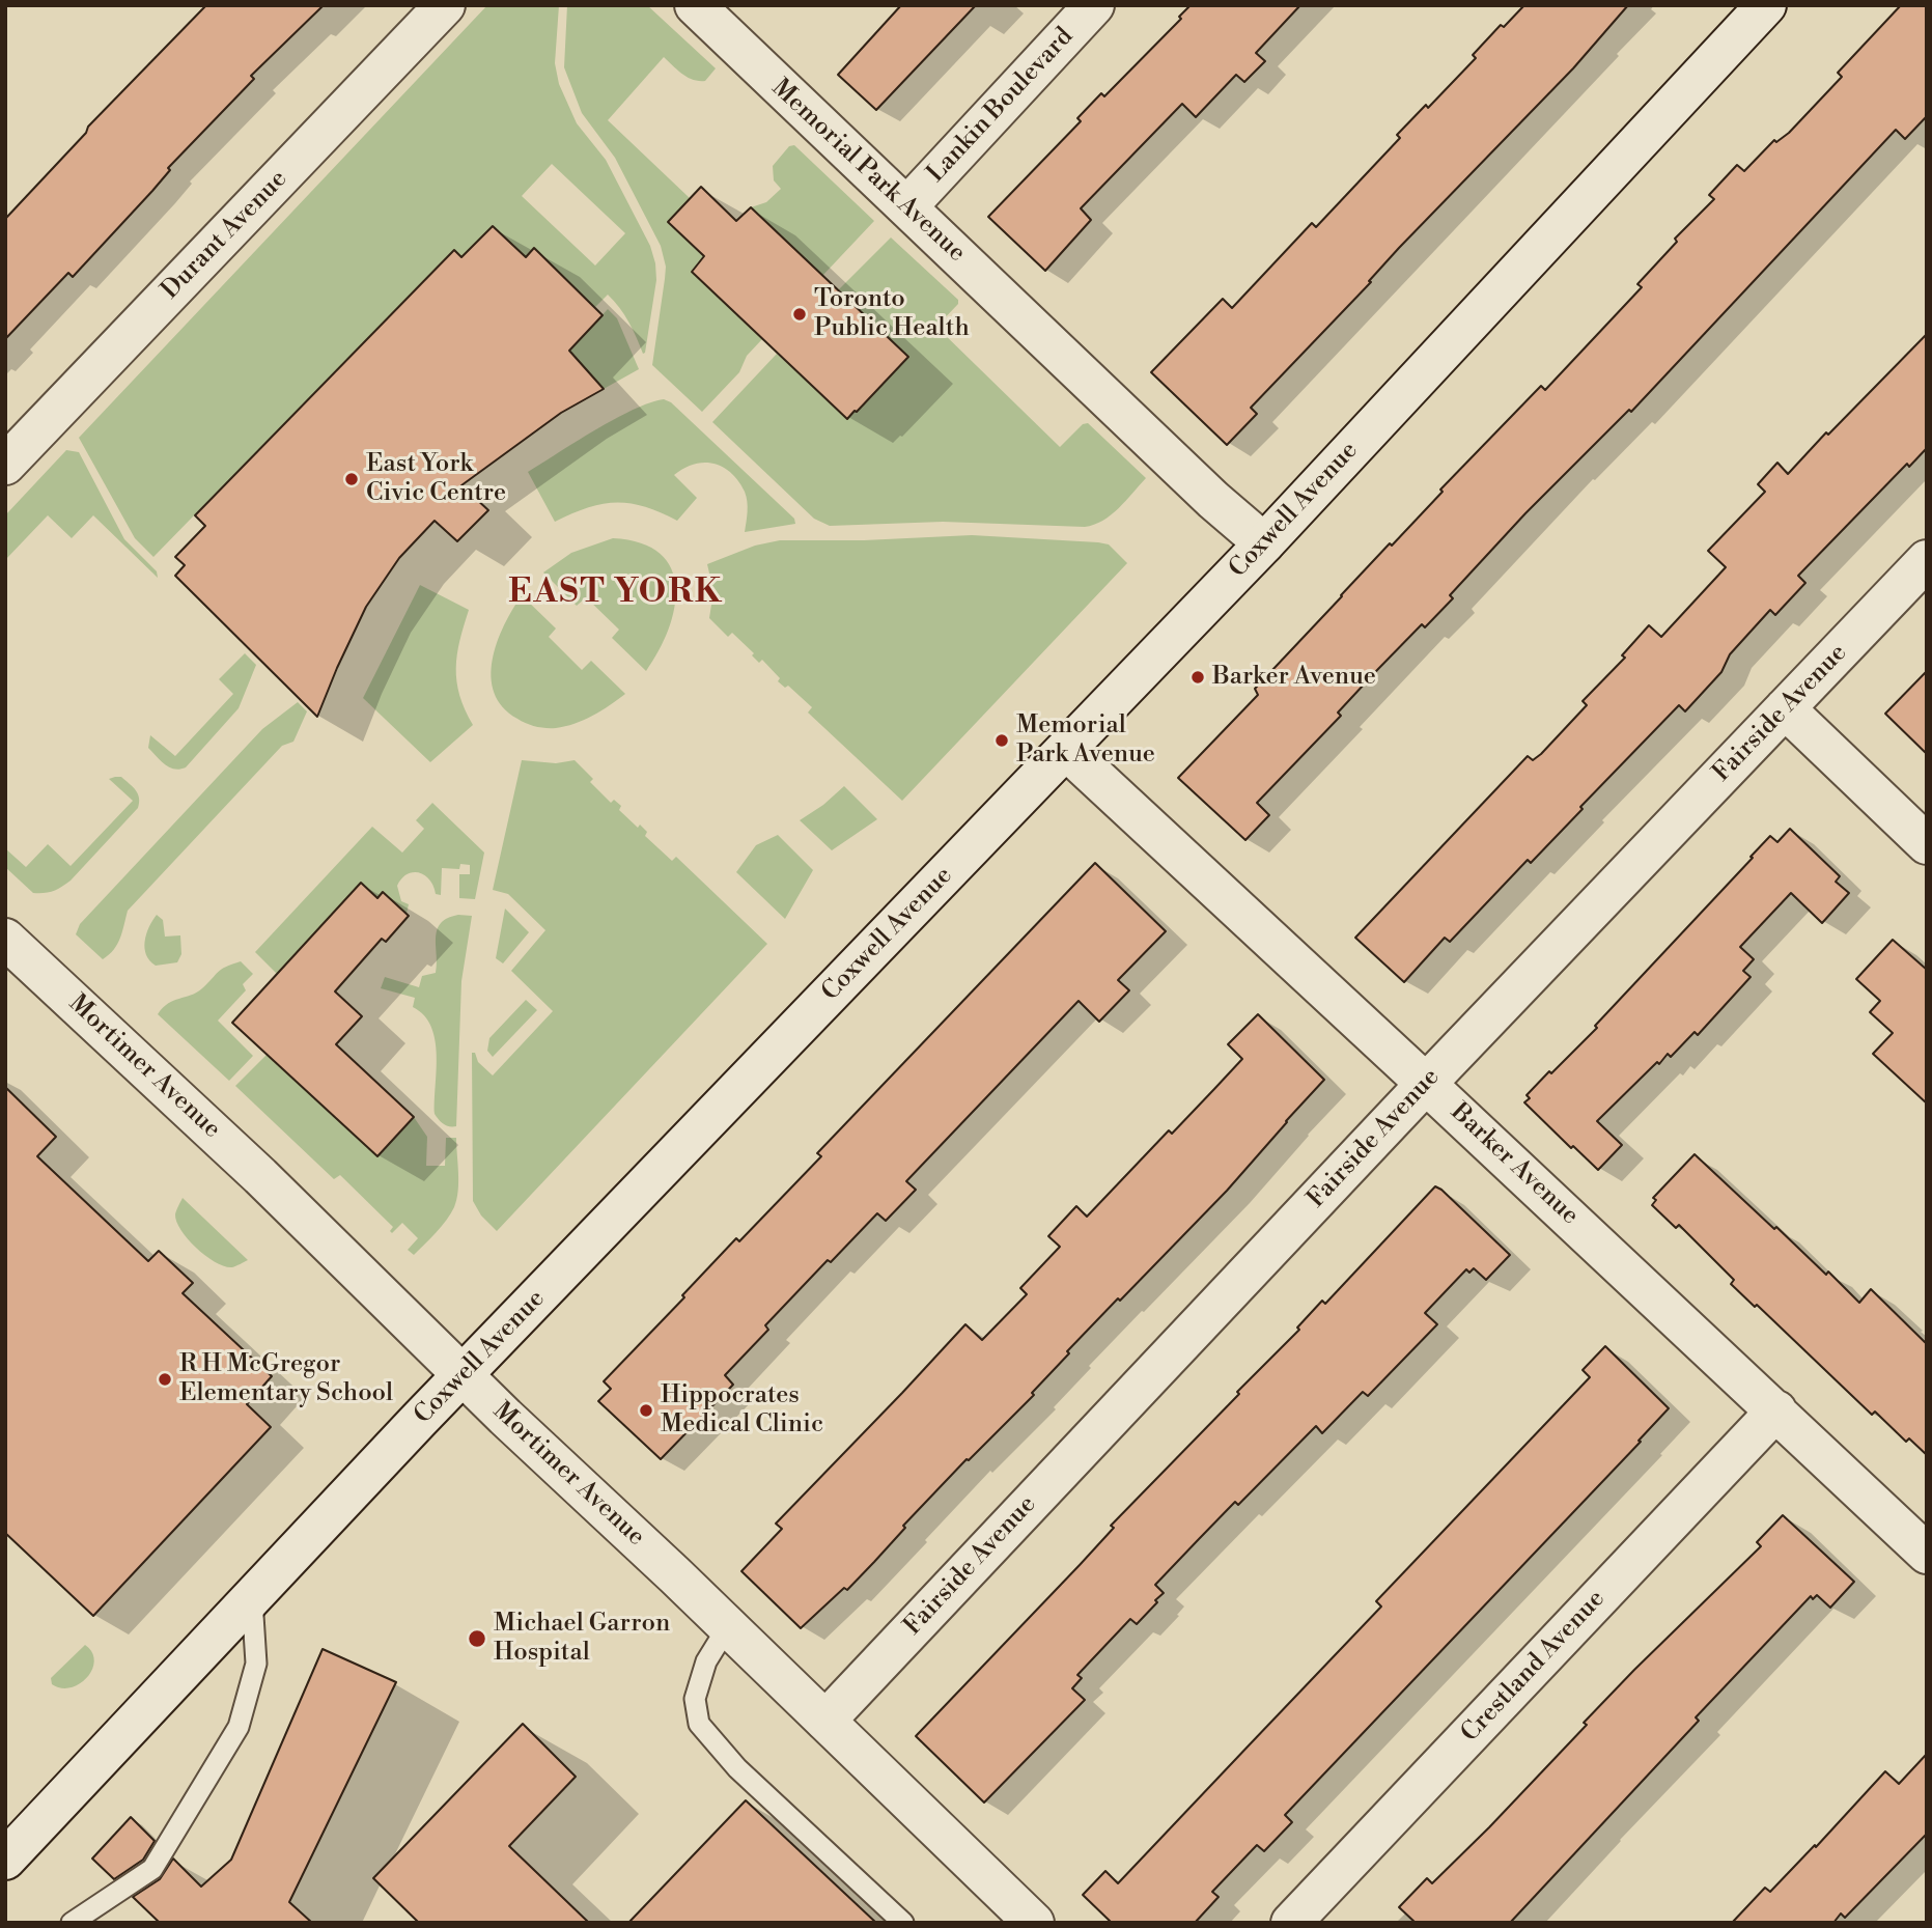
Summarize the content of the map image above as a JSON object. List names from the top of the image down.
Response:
{
  "streets": {
    "street": [
      "Lankin Boulevard",
      "Memorial Park Avenue",
      "Durant Avenue",
      "Coxwell Avenue",
      "Fairside Avenue",
      "Mortimer Avenue",
      "Barker Avenue",
      "Crestland Avenue"
    ]
  },
  "crossings": [
    ["Lankin Boulevard", "Memorial Park Avenue"],
    ["Memorial Park Avenue", "Coxwell Avenue"],
    ["Coxwell Avenue", "Mortimer Avenue"],
    ["Coxwell Avenue", "Barker Avenue"],
    ["Fairside Avenue", "Mortimer Avenue"],
    ["Fairside Avenue", "Barker Avenue"],
    ["Barker Avenue", "Crestland Avenue"]
  ],
  "districts": ["EAST YORK"],
  "places": [
    "Toronto Public Health",
    "East York Civic Centre",
    "Barker Avenue",
    "Memorial Park Avenue",
    "R H McGregor Elementary School",
    "Hippocrates Medical Clinic",
    "Michael Garron Hospital"
  ]
}
